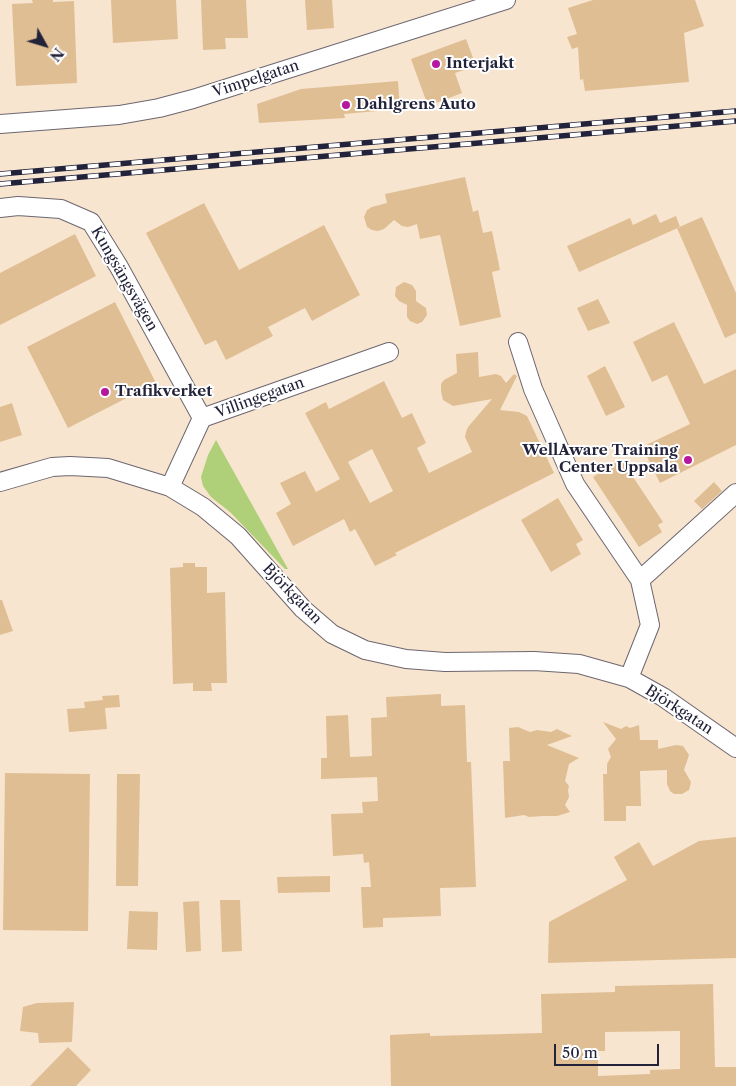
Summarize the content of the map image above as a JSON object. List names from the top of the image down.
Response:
{
  "streets": {
    "street": [
      "Vimpelgatan",
      "Kungsängsvägen",
      "Villingegatan",
      "Björkgatan"
    ]
  },
  "crossings": [
    ["Kungsängsvägen", "Villingegatan"],
    ["Villingegatan", "Björkgatan"]
  ],
  "places": [
    "Interjakt",
    "Dahlgrens Auto",
    "Trafikverket",
    "WellAware Training Center Uppsala"
  ],
  "scale_bar": "50 m",
  "north": "bottom right"
}
